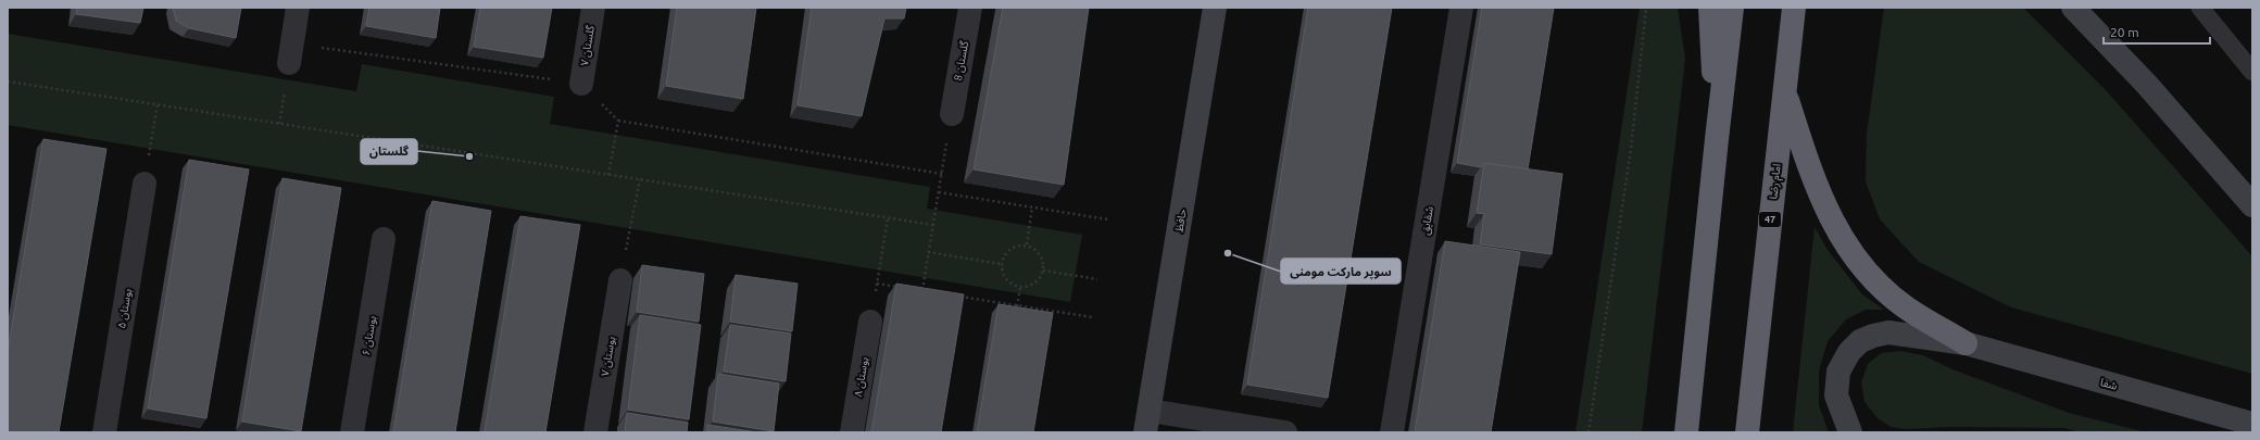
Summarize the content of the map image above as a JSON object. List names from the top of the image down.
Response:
{
  "streets": {
    "highway": ["امام رضا", "47"],
    "street": [
      "گلستان ۷",
      "گلستان 8",
      "حافظ",
      "شقایق",
      "بوستان ۵",
      "بوستان ۶",
      "بوستان ۷",
      "بوستان ۸",
      "شفا"
    ]
  },
  "places": ["گلستان", "سوپر مارکت مومنی"],
  "scale_bar": "20 m"
}
